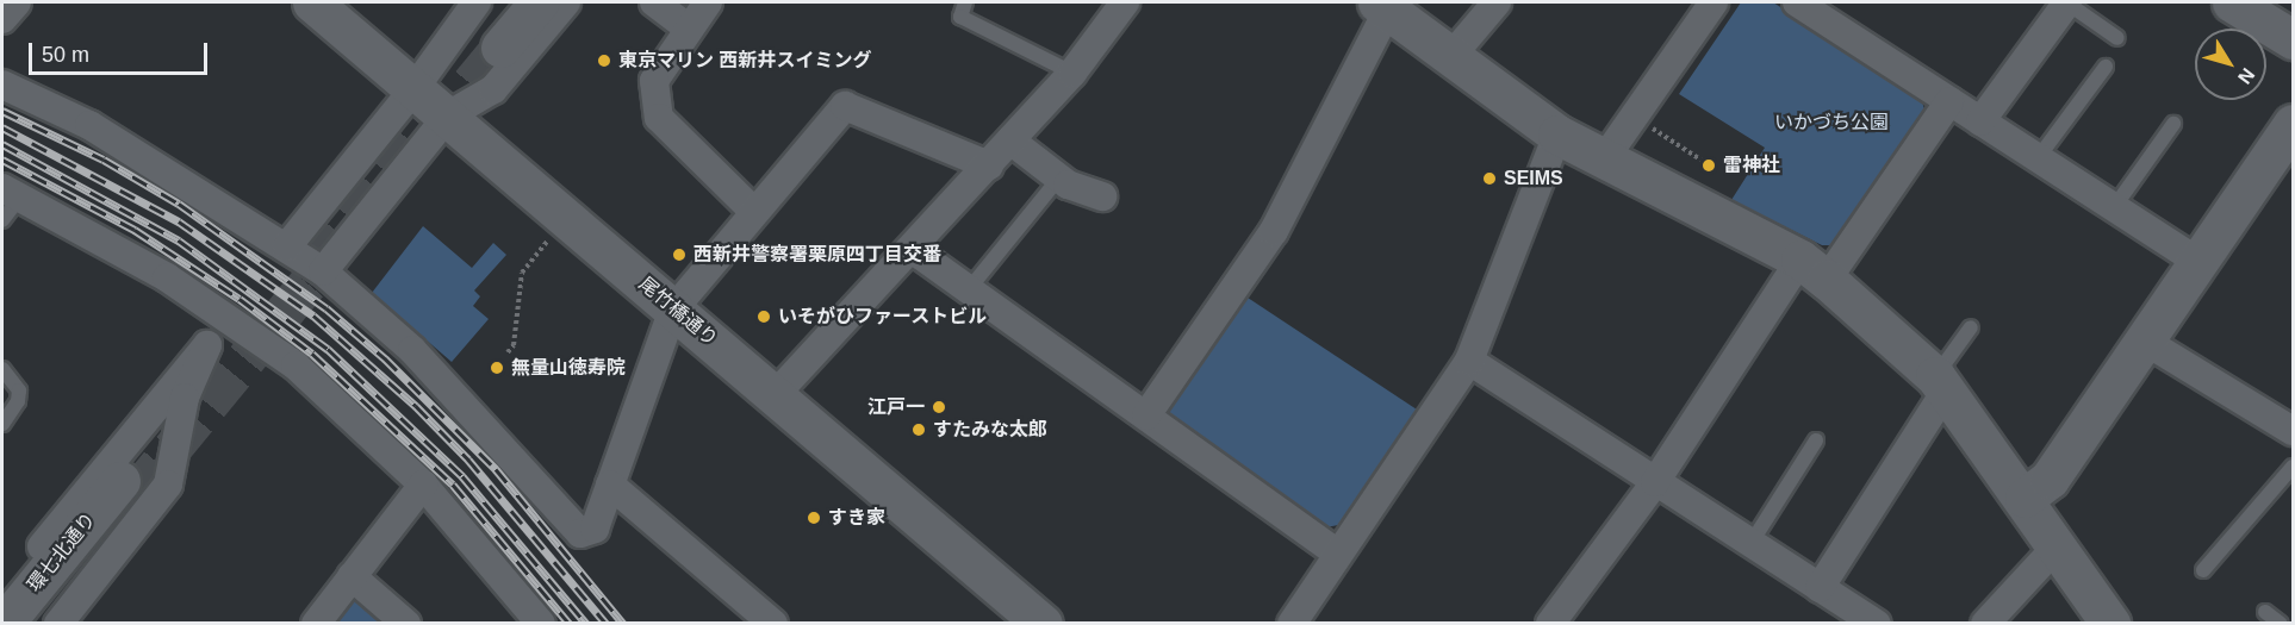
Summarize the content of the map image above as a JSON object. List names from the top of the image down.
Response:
{
  "streets": {
    "street": ["尾竹橋通り", "環七北通り"]
  },
  "parks": ["いかづち公園"],
  "places": [
    "東京マリン 西新井スイミング",
    "雷神社",
    "SEIMS",
    "西新井警察署栗原四丁目交番",
    "いそがひファーストビル",
    "無量山徳寿院",
    "江戸一",
    "すたみな太郎",
    "すき家"
  ],
  "scale_bar": "50 m",
  "north": "bottom right"
}
